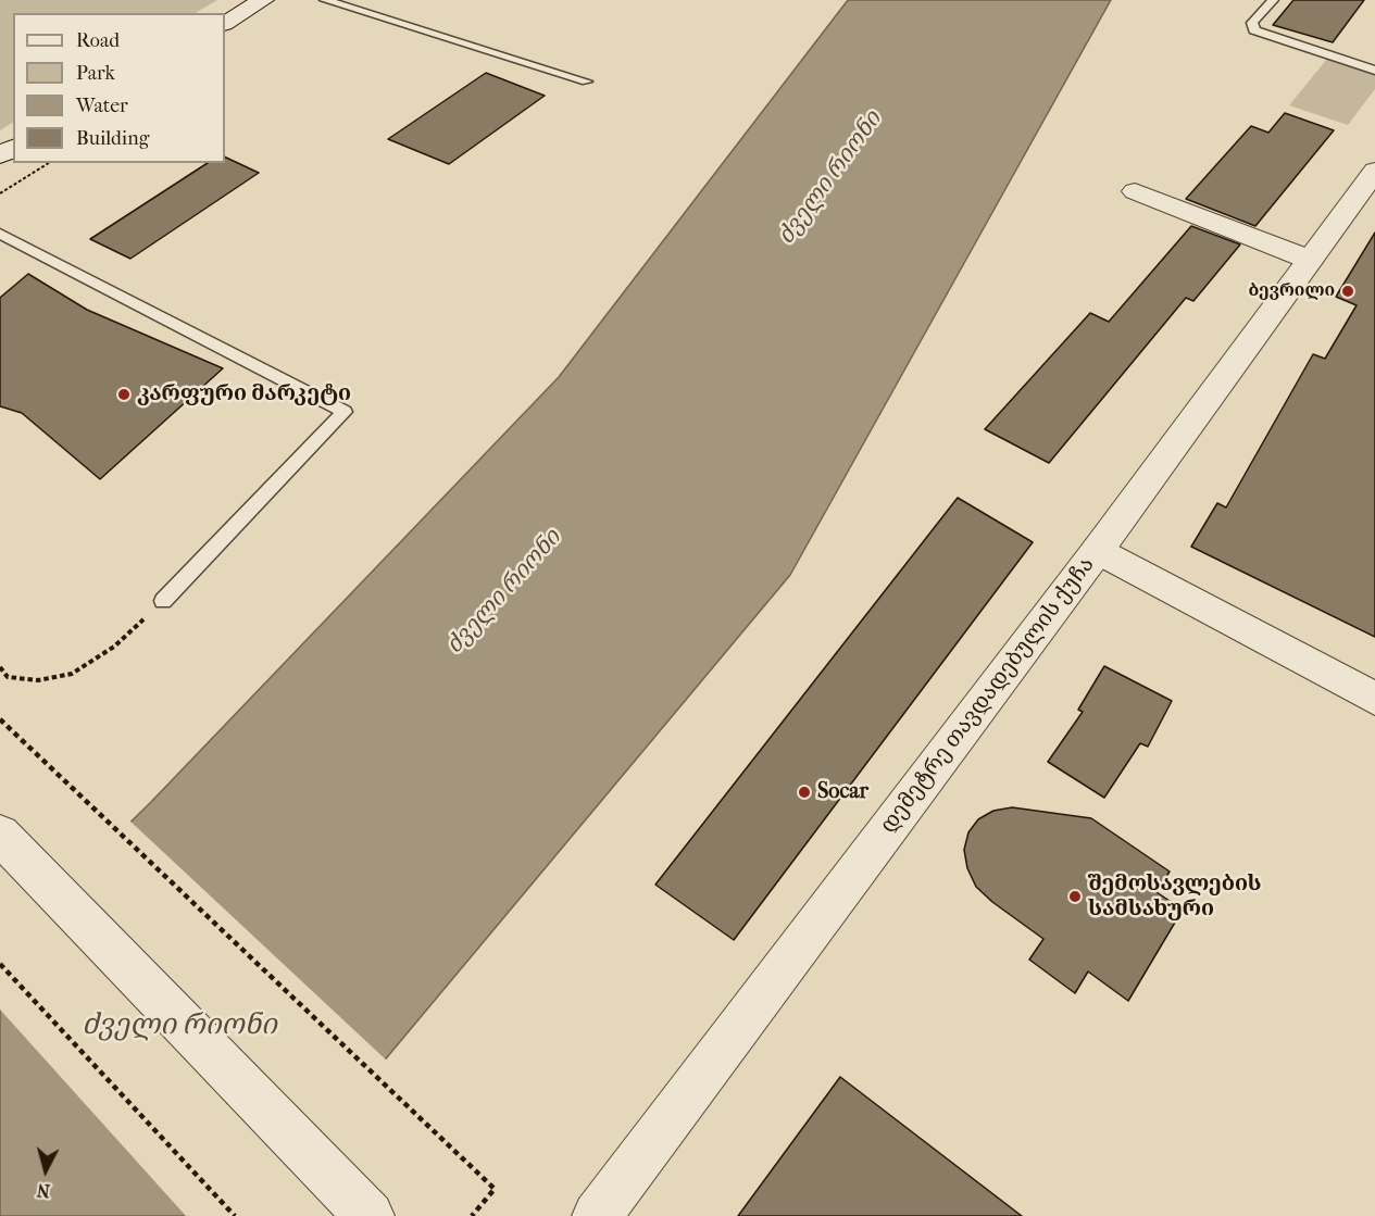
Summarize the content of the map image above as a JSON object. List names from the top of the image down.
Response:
{
  "streets": {
    "street": ["დემეტრე თავდადებულის ქუჩა"]
  },
  "water": ["ძველი რიონი"],
  "places": [
    "ბევრილი",
    "კარფური მარკეტი",
    "Socar",
    "შემოსავლების სამსახური"
  ],
  "legend": [
    "Road",
    "Park",
    "Water",
    "Building"
  ],
  "north": "bottom"
}
